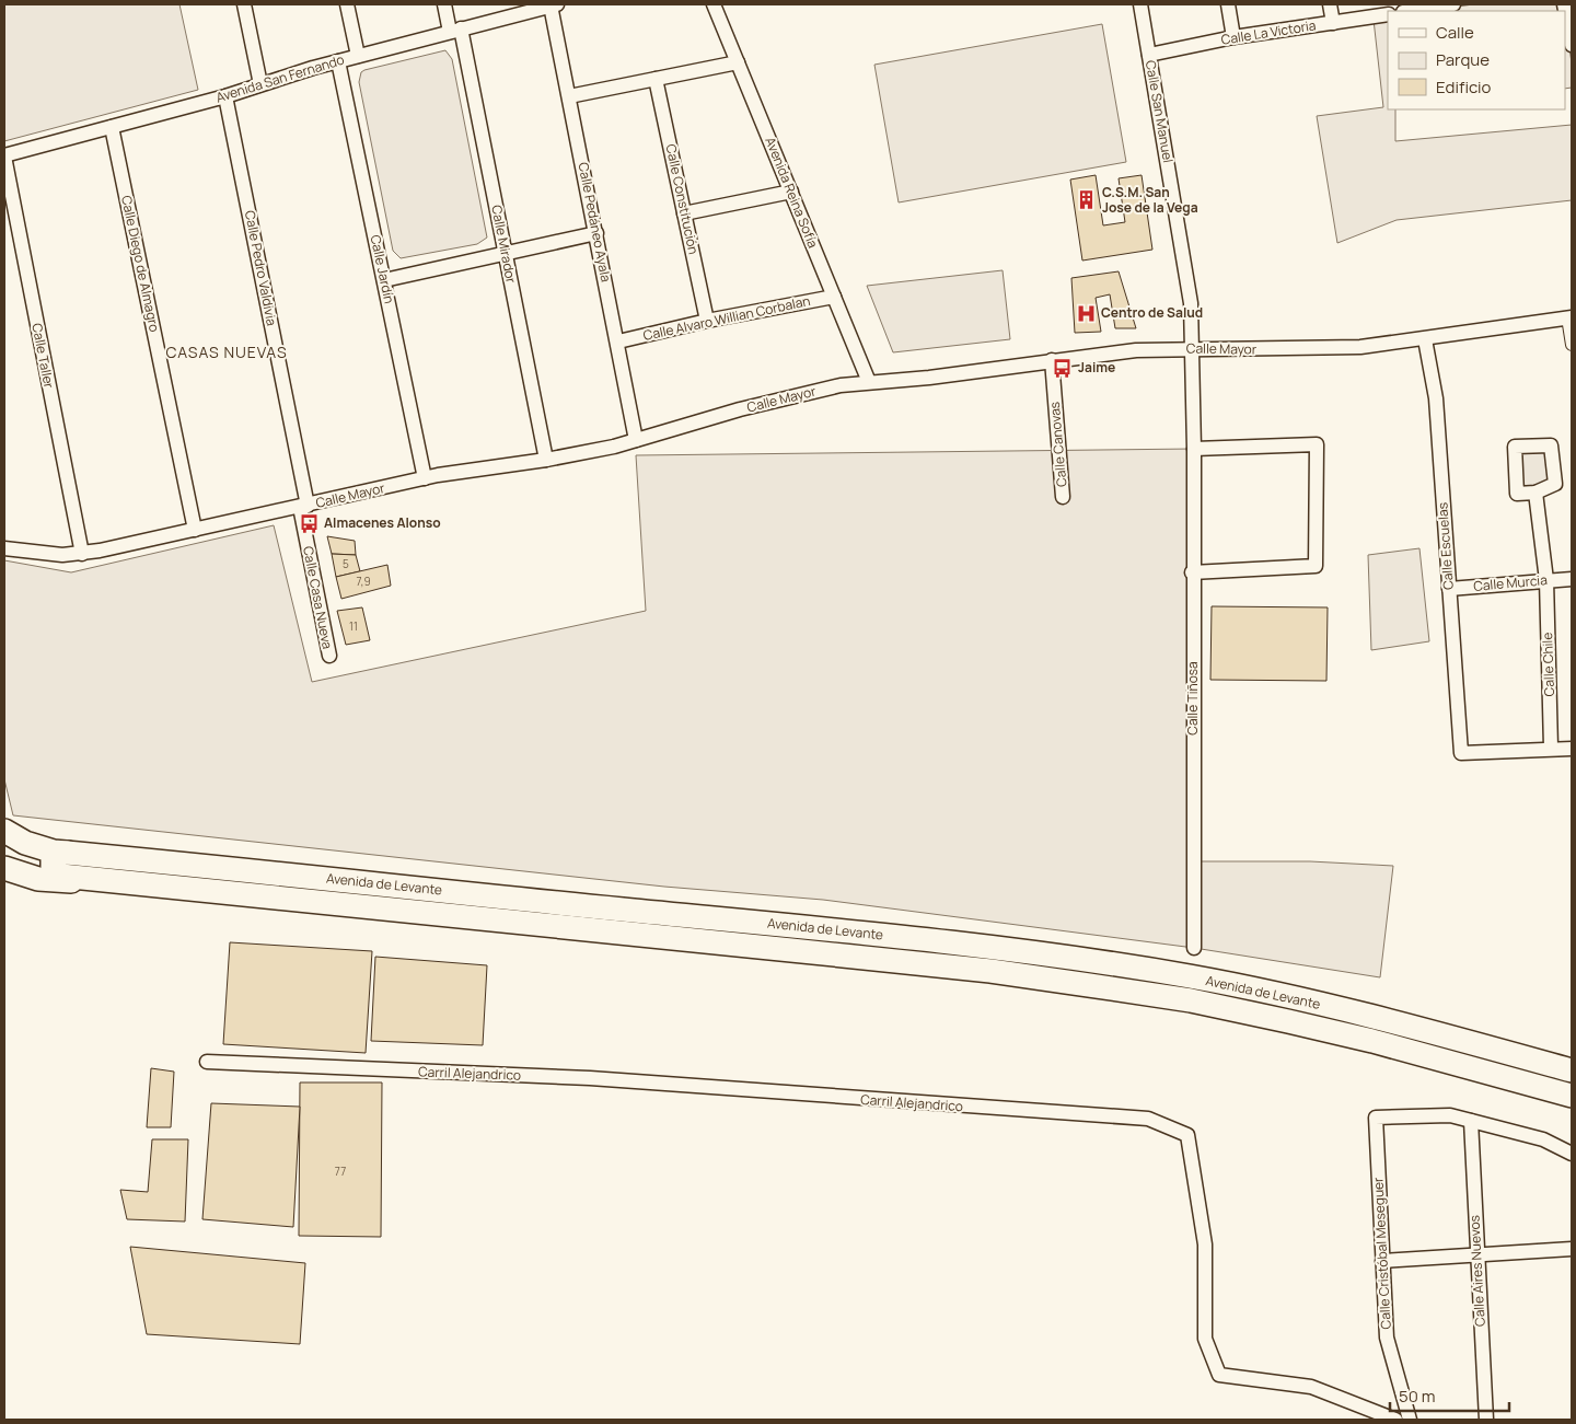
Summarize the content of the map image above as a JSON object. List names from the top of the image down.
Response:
{
  "streets": {
    "main road": ["Avenida de Levante"],
    "street": [
      "Calle La Victoria",
      "Avenida San Fernando",
      "Calle San Manuel",
      "Avenida Reina Sofía",
      "Calle Constitución",
      "Calle Pedáneo Ayala",
      "Calle Mirador",
      "Calle Diego de Almagro",
      "Calle Pedro Valdivia",
      "Calle Jardín",
      "Calle Alvaro Willian Corbalan",
      "Calle Mayor",
      "Calle Taller",
      "Calle Canovas",
      "Calle Escuelas",
      "Calle Murcia",
      "Calle Casa Nueva",
      "Calle Chile",
      "Calle Tiñosa",
      "Carril Alejandrico",
      "Calle Cristóbal Meseguer",
      "Calle Aires Nuevos"
    ]
  },
  "crossings": [
    ["Calle La Victoria", "Calle San Manuel"],
    ["Avenida San Fernando", "Calle Pedáneo Ayala"],
    ["Avenida San Fernando", "Calle Mirador"],
    ["Avenida San Fernando", "Calle Diego de Almagro"],
    ["Avenida San Fernando", "Calle Pedro Valdivia"],
    ["Avenida San Fernando", "Calle Jardín"],
    ["Avenida San Fernando", "Calle Taller"],
    ["Calle San Manuel", "Calle Mayor"],
    ["Calle San Manuel", "Calle Tiñosa"],
    ["Avenida Reina Sofía", "Calle Alvaro Willian Corbalan"],
    ["Avenida Reina Sofía", "Calle Mayor"],
    ["Calle Constitución", "Calle Alvaro Willian Corbalan"],
    ["Calle Pedáneo Ayala", "Calle Alvaro Willian Corbalan"],
    ["Calle Pedáneo Ayala", "Calle Mayor"],
    ["Calle Mirador", "Calle Mayor"],
    ["Calle Diego de Almagro", "Calle Mayor"],
    ["Calle Pedro Valdivia", "Calle Mayor"],
    ["Calle Pedro Valdivia", "Calle Casa Nueva"],
    ["Calle Jardín", "Calle Mayor"],
    ["Calle Mayor", "Calle Taller"],
    ["Calle Mayor", "Calle Canovas"],
    ["Calle Mayor", "Calle Escuelas"],
    ["Calle Mayor", "Calle Casa Nueva"],
    ["Calle Escuelas", "Calle Murcia"],
    ["Calle Escuelas", "Calle Chile"],
    ["Calle Murcia", "Calle Chile"],
    ["Calle Cristóbal Meseguer", "Calle Aires Nuevos"]
  ],
  "districts": ["CASAS NUEVAS"],
  "places": {
    "building": ["C.S.M. San Jose de la Vega"],
    "hospital": ["Centro de Salud"],
    "bus stop": ["Jaime", "Almacenes Alonso"]
  },
  "house_numbers": [
    "5",
    "7,9",
    "11",
    "77"
  ],
  "legend": ["Calle", "Parque", "Edificio"],
  "scale_bar": "50 m"
}
